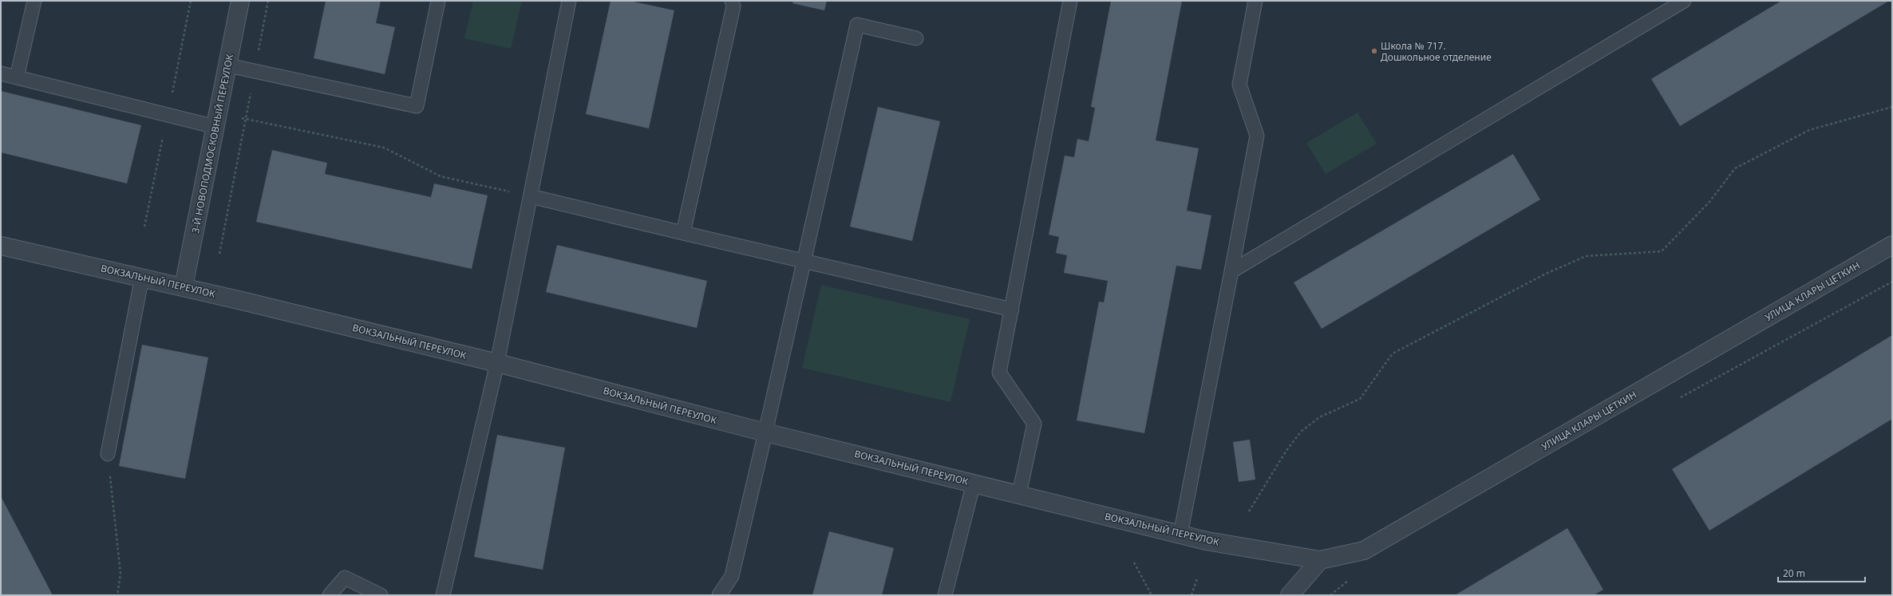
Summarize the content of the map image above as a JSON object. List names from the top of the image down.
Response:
{
  "streets": {
    "street": ["3-Й НОВОПОДМОСКОВНЫЙ ПЕРЕУЛОК", "ВОКЗАЛЬНЫЙ ПЕРЕУЛОК", "УЛИЦА КЛАРЫ ЦЕТКИН"]
  },
  "crossings": [
    ["3-Й НОВОПОДМОСКОВНЫЙ ПЕРЕУЛОК", "ВОКЗАЛЬНЫЙ ПЕРЕУЛОК"],
    ["ВОКЗАЛЬНЫЙ ПЕРЕУЛОК", "УЛИЦА КЛАРЫ ЦЕТКИН"]
  ],
  "places": ["Школа № 717. Дошкольное отделение"],
  "scale_bar": "20 m"
}
